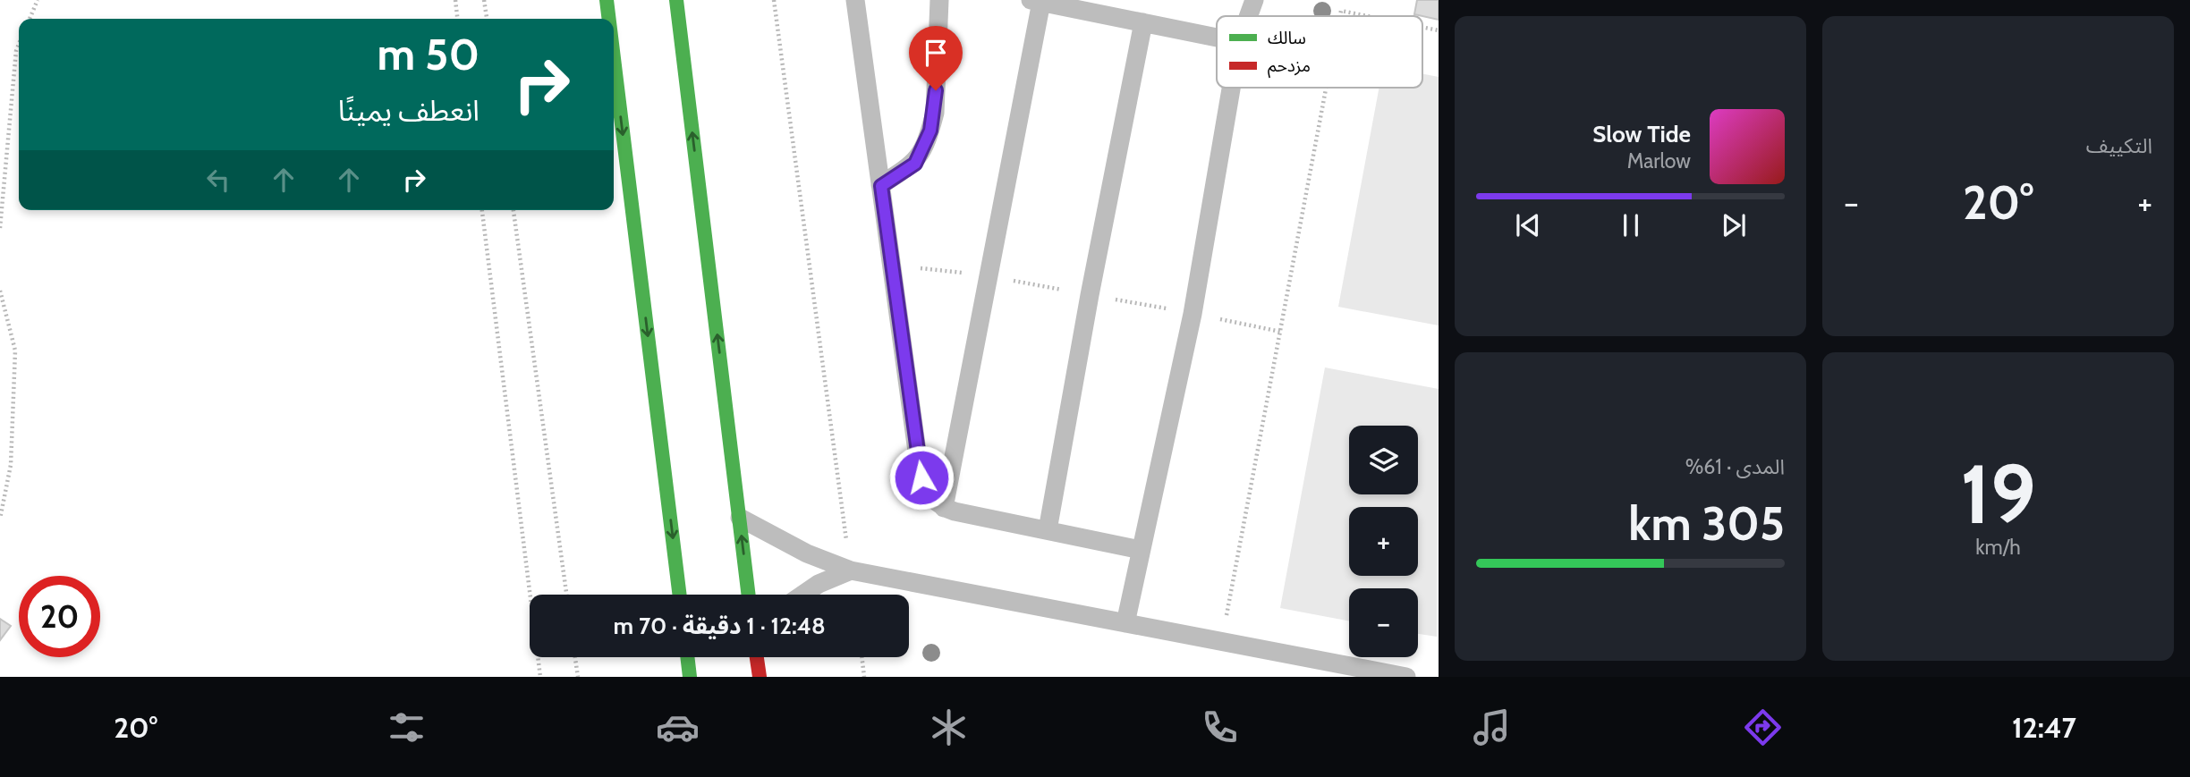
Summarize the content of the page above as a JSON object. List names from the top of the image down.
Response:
{
  "legend": ["سالك", "مزدحم"],
  "page": {
    "tile": [
      "التكييف",
      ["19", "km/h"],
      ["المدى · 61%", "305 km"]
    ],
    "turn": ["50 m", "انعطف يمينًا"],
    "song": ["Slow Tide", "Marlow"],
    "heat": ["−", "20°", "+"],
    "map_buttons": ["+", "−"],
    "limit": "20",
    "trip": "12:48 · 1 دقيقة · 70 m",
    "tabs": ["12:47", "20°"]
  }
}
